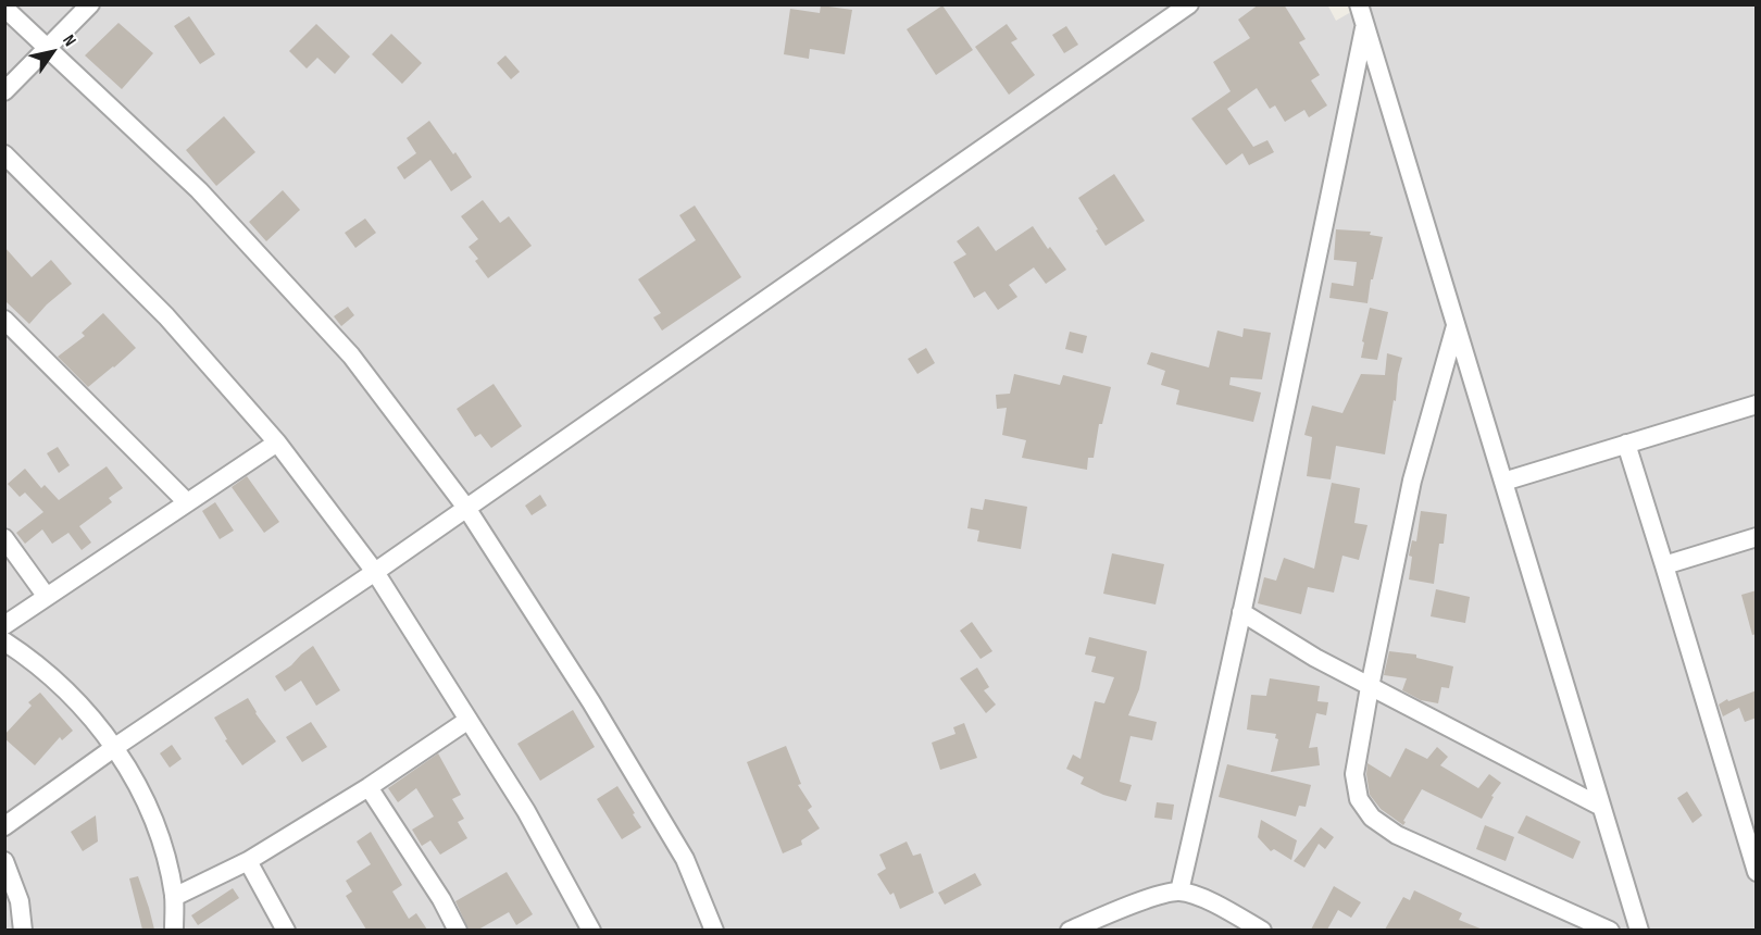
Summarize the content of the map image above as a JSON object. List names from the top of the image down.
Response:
{
  "north": "top right"
}
